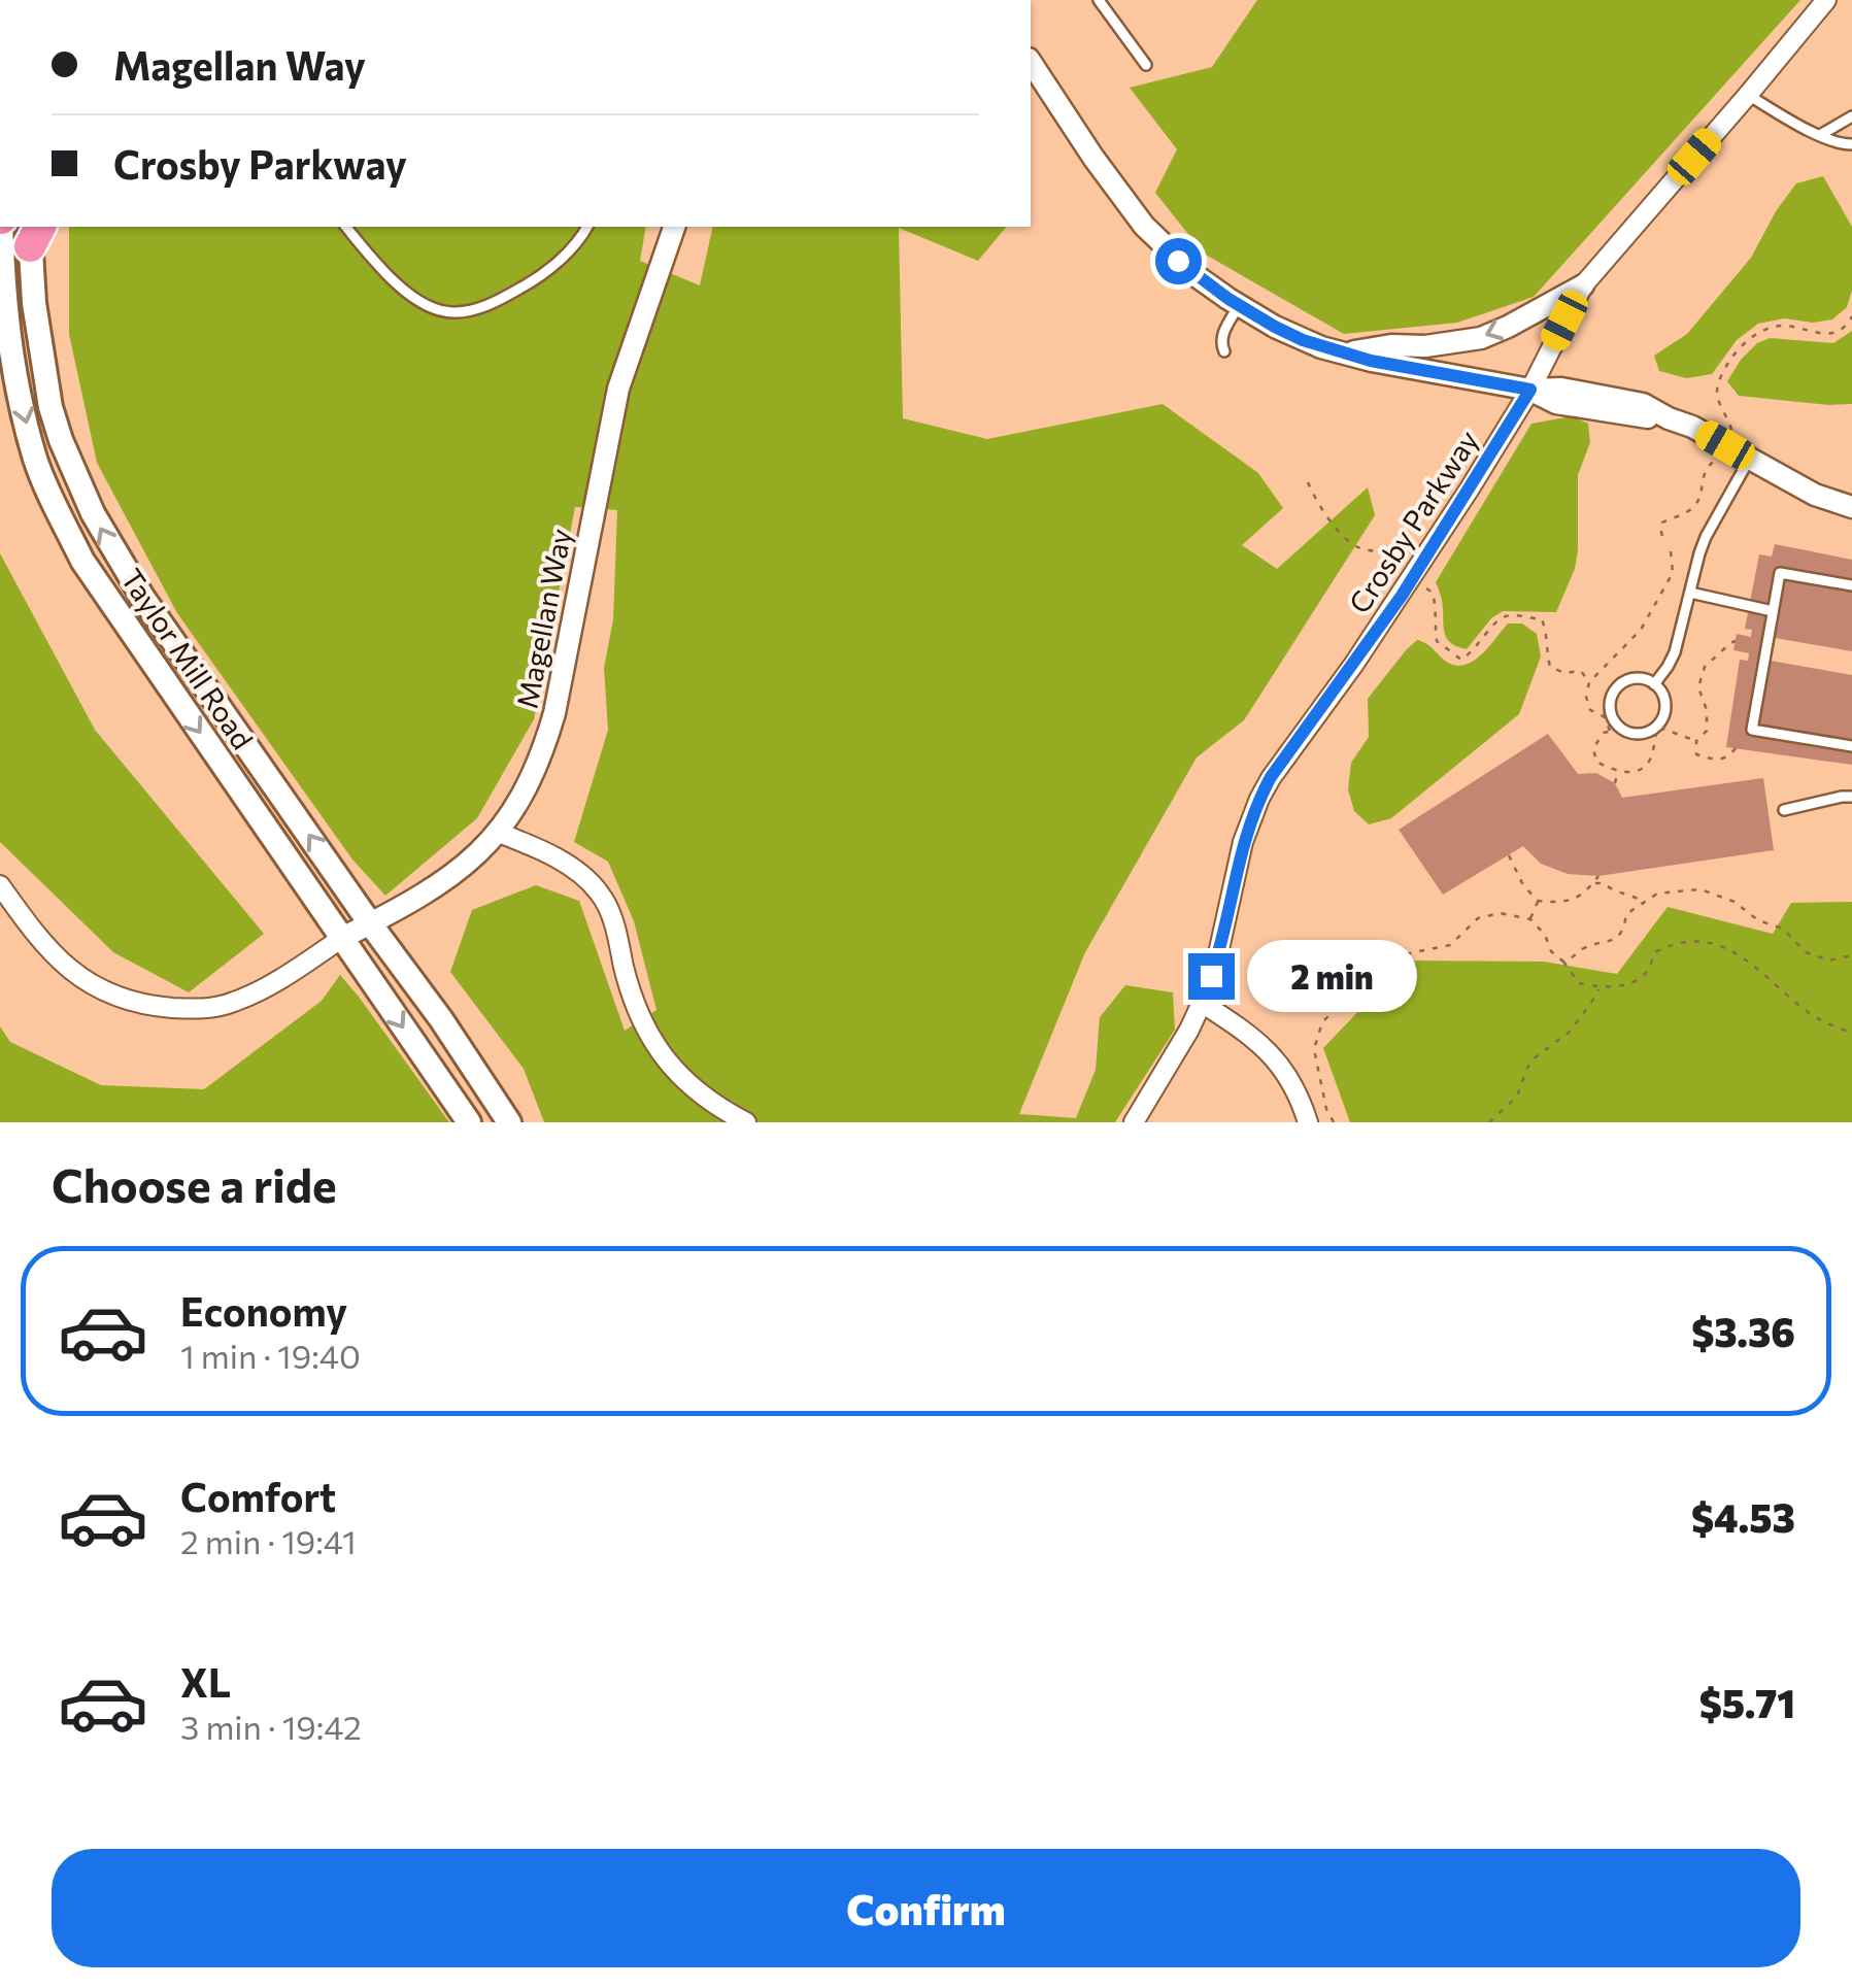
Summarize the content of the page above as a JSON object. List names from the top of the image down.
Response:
{
  "streets": {
    "main road": ["Taylor Mill Road"],
    "street": ["Crosby Parkway", "Magellan Way"]
  },
  "crossings": [
    ["Magellan Way", "Taylor Mill Road"]
  ],
  "page": {
    "banner": ["Magellan Way", "Crosby Parkway"],
    "bubble": "2 min",
    "heading": "Choose a ride",
    "list": [
      {
        "name": "Economy",
        "note": "1 min · 19:40",
        "value": "$3.36"
      },
      {
        "name": "Comfort",
        "note": "2 min · 19:41",
        "value": "$4.53"
      },
      {
        "name": "XL",
        "note": "3 min · 19:42",
        "value": "$5.71"
      }
    ],
    "buttons": "Confirm"
  }
}
